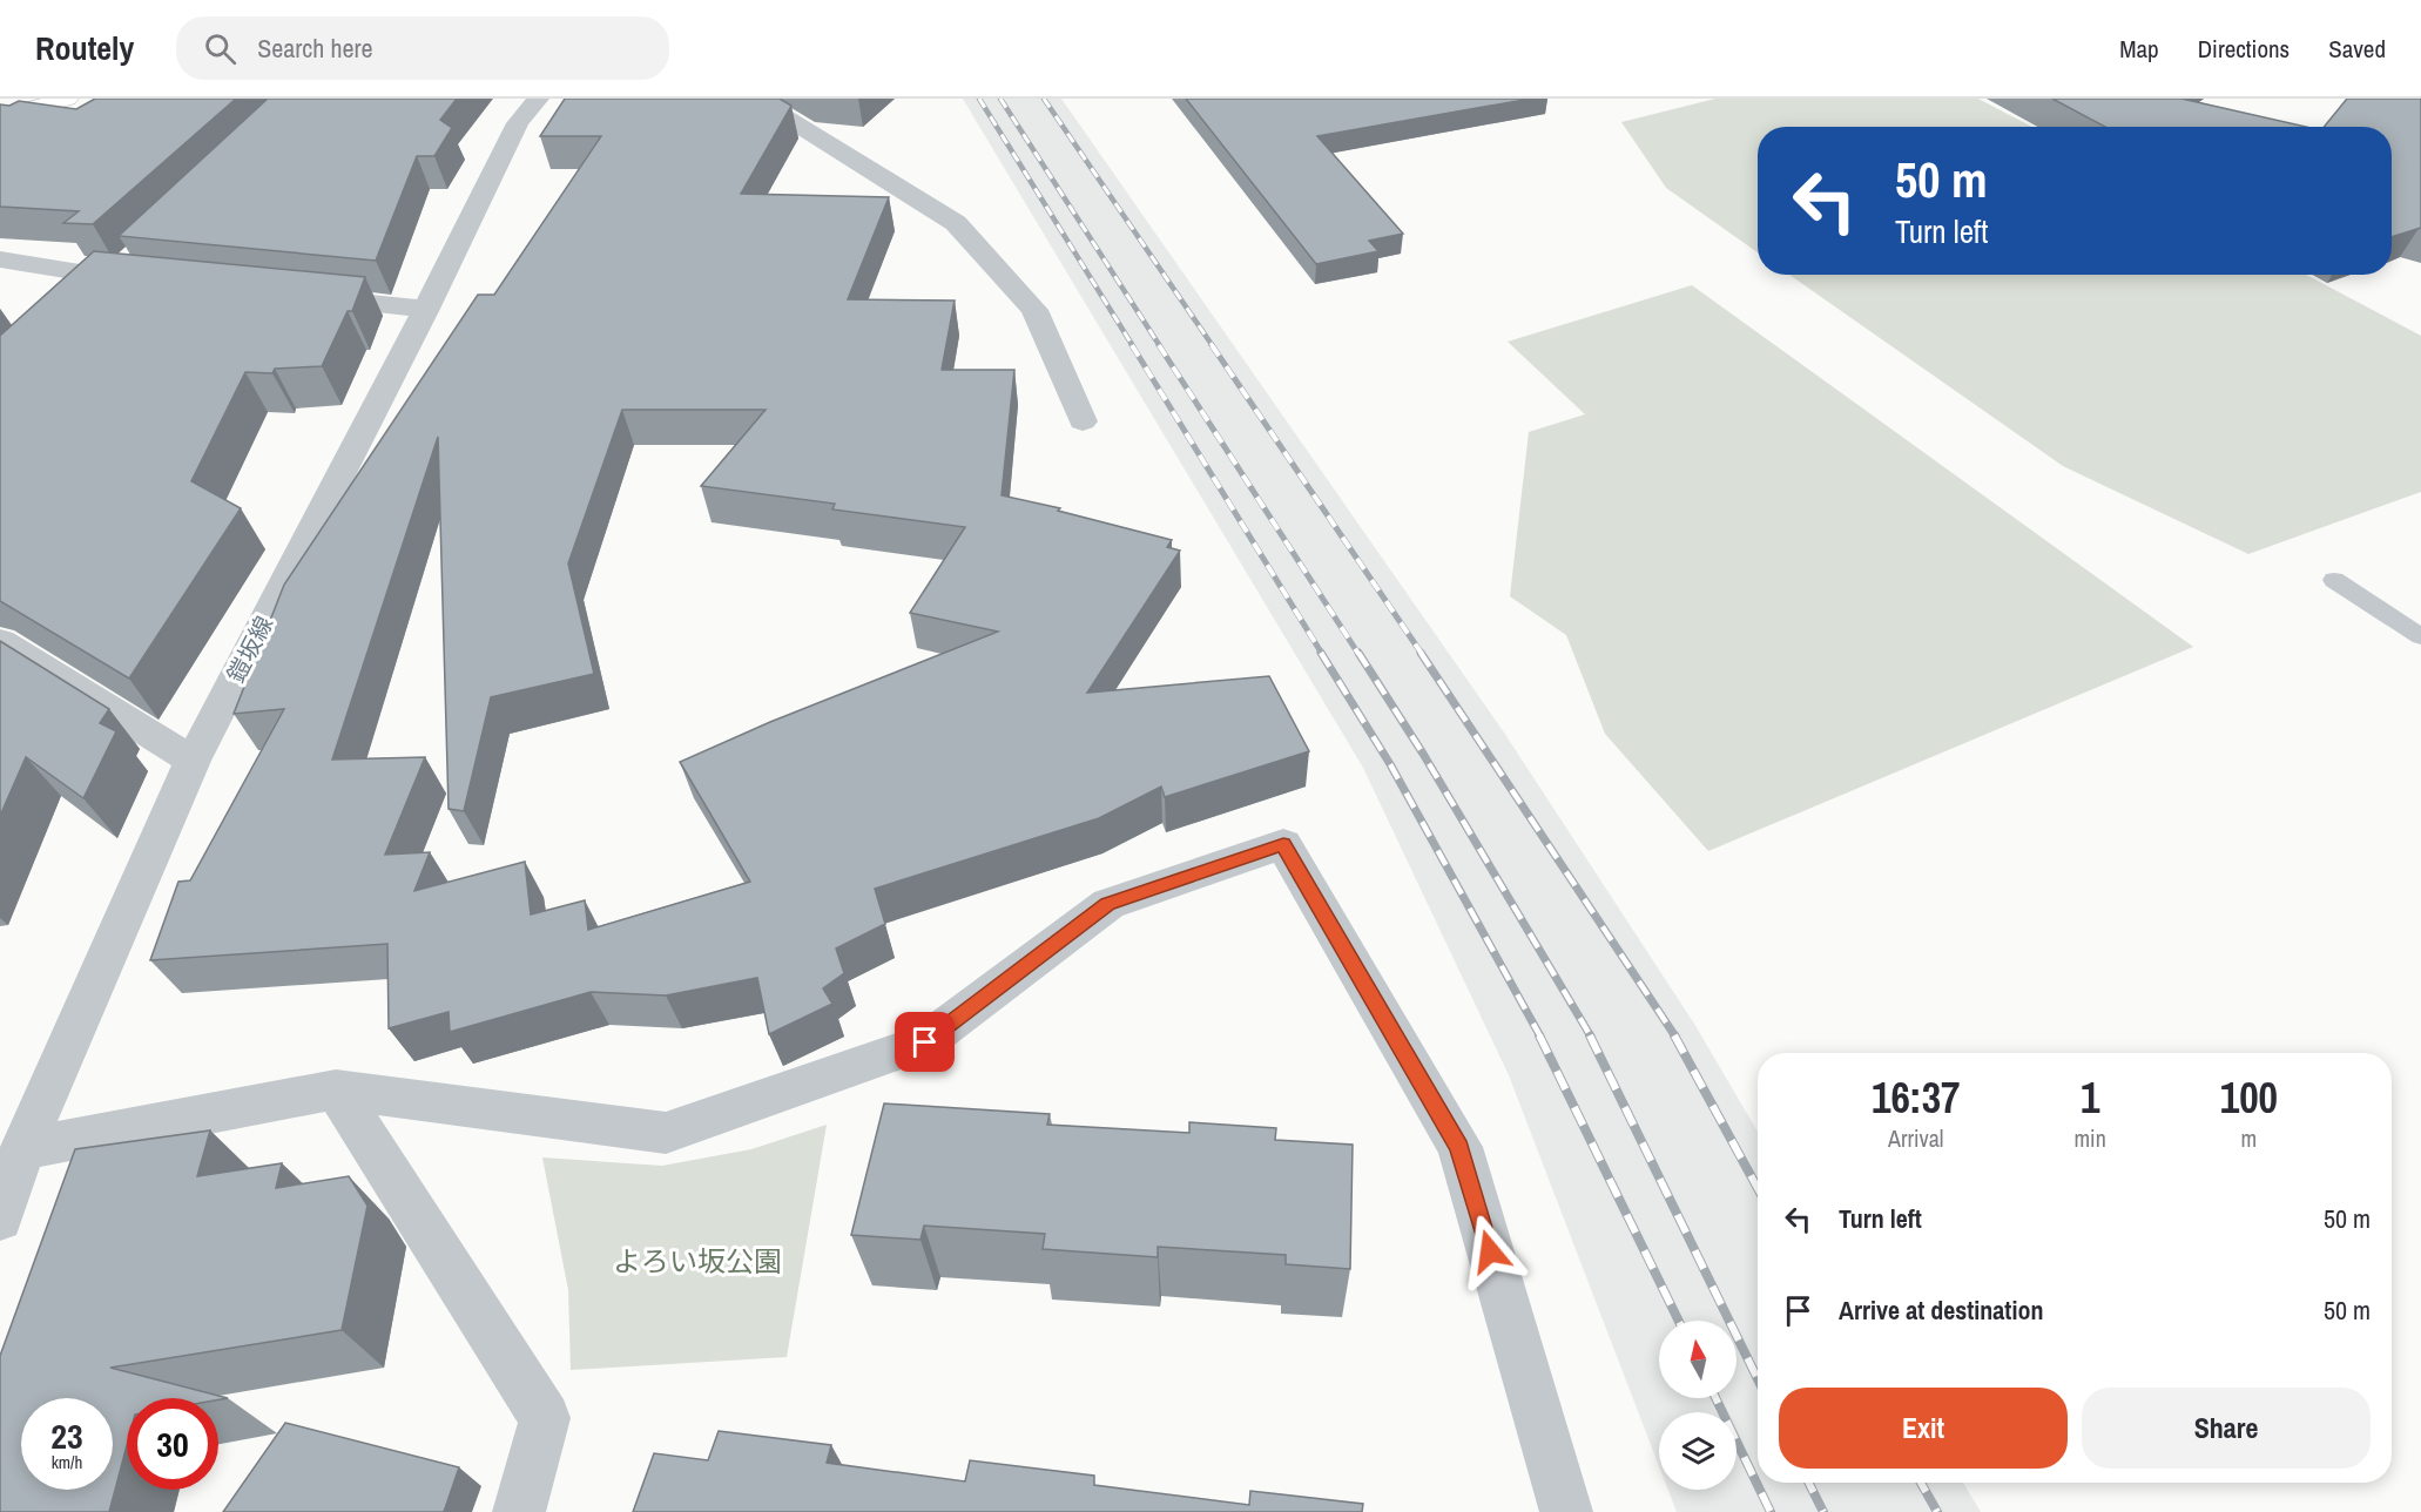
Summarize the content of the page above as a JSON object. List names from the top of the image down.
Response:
{
  "streets": {
    "street": ["鎧坂線"]
  },
  "parks": ["よろい坂公園"],
  "north": "top",
  "page": {
    "header": "Routely",
    "search": "Search here",
    "nav": ["Map", "Directions", "Saved"],
    "turn": ["50 m", "Turn left"],
    "eta": [
      "16:37",
      "Arrival",
      "1",
      "min",
      "100",
      "m"
    ],
    "list": [
      {
        "name": "Turn left",
        "value": "50 m"
      },
      {
        "name": "Arrive at destination",
        "value": "50 m"
      }
    ],
    "buttons": ["Exit", "Share"],
    "speed": "23 km/h",
    "limit": "30"
  }
}
